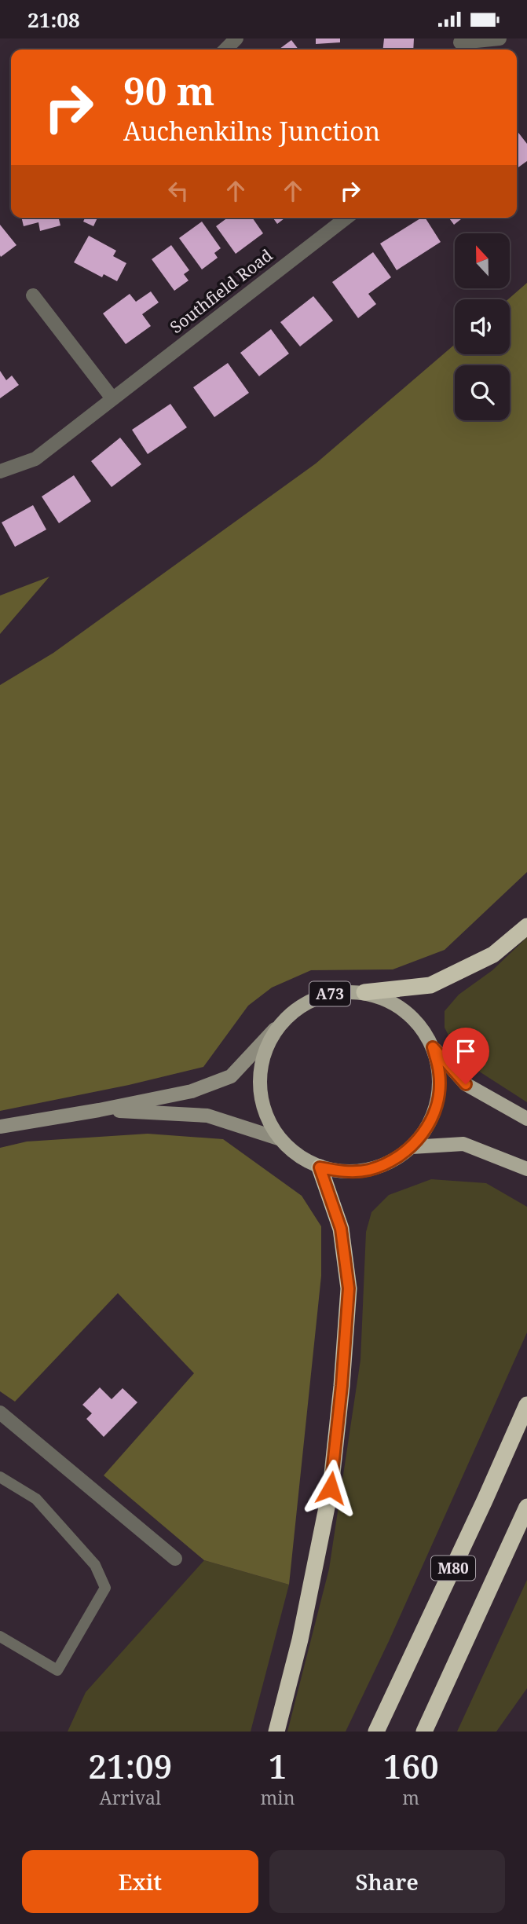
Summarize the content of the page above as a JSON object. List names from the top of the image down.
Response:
{
  "streets": {
    "highway": ["M80"],
    "main road": ["A73"],
    "street": ["Southfield Road"]
  },
  "north": "top",
  "page": {
    "status": "21:08",
    "turn": ["90 m", "Auchenkilns Junction"],
    "eta": [
      "21:09",
      "Arrival",
      "1",
      "min",
      "160",
      "m"
    ],
    "buttons": ["Exit", "Share"]
  }
}
